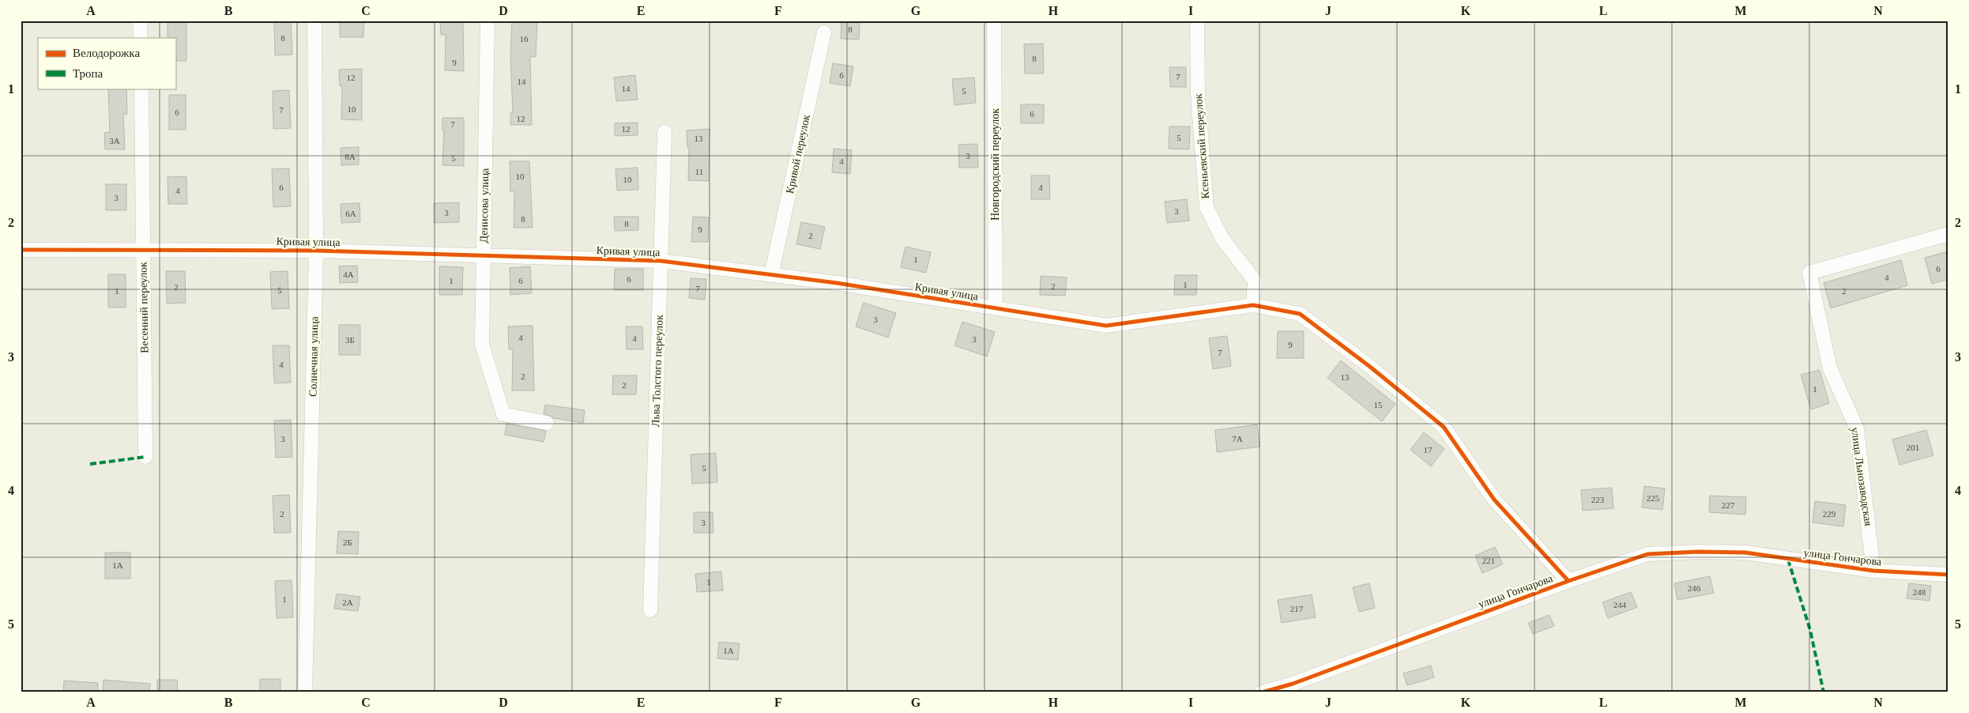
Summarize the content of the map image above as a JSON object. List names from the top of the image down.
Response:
{
  "streets": {
    "street": [
      "Ксеньевский переулок",
      "Кривой переулок",
      "Новгородский переулок",
      "Денисова улица",
      "Кривая улица",
      "Весенний переулок",
      "Солнечная улица",
      "Льва Толстого переулок",
      "улица Льнозаводская",
      "улица Гончарова"
    ]
  },
  "crossings": [
    ["Ксеньевский переулок", "Кривая улица"],
    ["Кривой переулок", "Кривая улица"],
    ["Новгородский переулок", "Кривая улица"],
    ["Денисова улица", "Кривая улица"],
    ["Кривая улица", "Весенний переулок"],
    ["Кривая улица", "Солнечная улица"],
    ["Кривая улица", "Льва Толстого переулок"],
    ["Кривая улица", "улица Гончарова"],
    ["улица Льнозаводская", "улица Гончарова"]
  ],
  "house_numbers": [
    "8",
    "8",
    "16",
    "8",
    "9",
    "6",
    "7",
    "12",
    "14",
    "14",
    "5",
    "10",
    "7",
    "6",
    "6",
    "12",
    "7",
    "12",
    "5",
    "13",
    "3А",
    "3",
    "8А",
    "5",
    "4",
    "11",
    "10",
    "10",
    "6",
    "4",
    "4",
    "3",
    "3",
    "3",
    "6А",
    "8",
    "8",
    "9",
    "2",
    "1",
    "6",
    "4А",
    "4",
    "6",
    "1",
    "6",
    "1",
    "2",
    "2",
    "7",
    "5",
    "1",
    "2",
    "3",
    "4",
    "4",
    "3",
    "3Б",
    "9",
    "7",
    "4",
    "2",
    "13",
    "2",
    "1",
    "15",
    "3",
    "7А",
    "201",
    "17",
    "5",
    "225",
    "223",
    "227",
    "2",
    "229",
    "3",
    "2Б",
    "221",
    "1А",
    "1",
    "246",
    "248",
    "1",
    "2А",
    "244",
    "217",
    "1А"
  ],
  "legend": ["Велодорожка", "Тропа"],
  "grid": {
    "columns": [
      "A",
      "B",
      "C",
      "D",
      "E",
      "F",
      "G",
      "H",
      "I",
      "J",
      "K",
      "L",
      "M",
      "N"
    ],
    "rows": [
      "1",
      "2",
      "3",
      "4",
      "5"
    ]
  }
}
